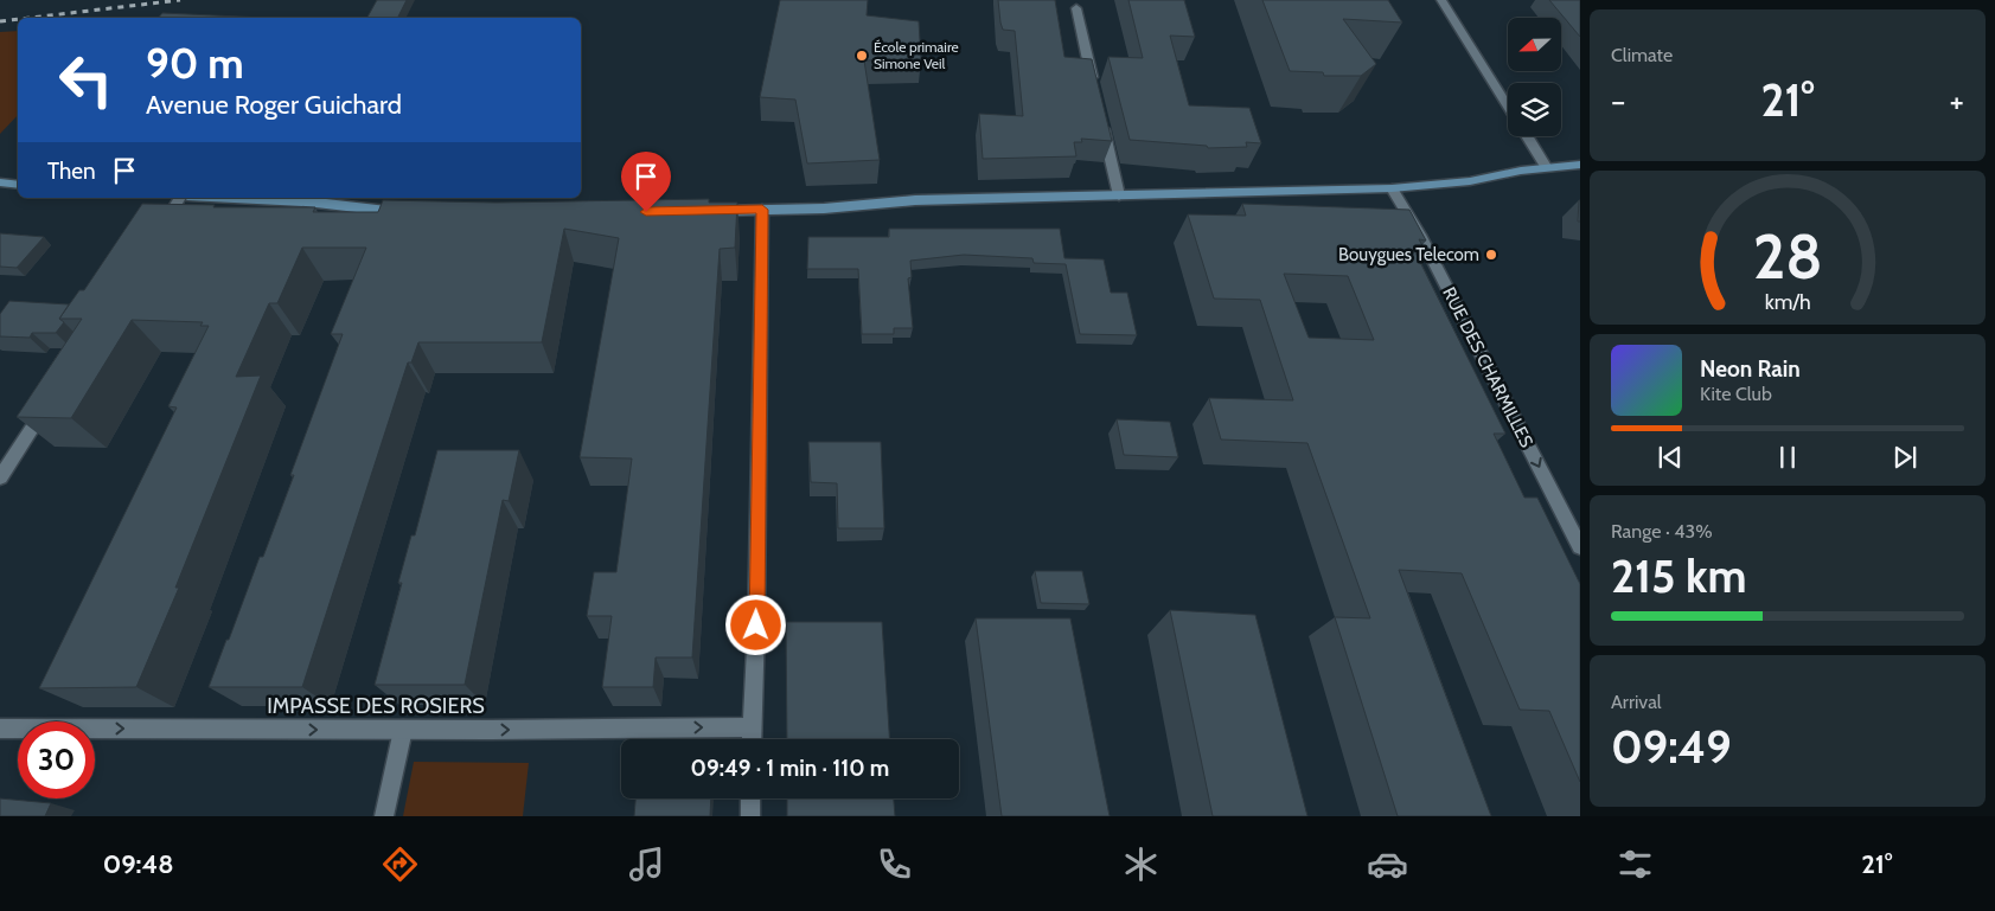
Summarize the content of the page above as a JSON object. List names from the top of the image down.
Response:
{
  "streets": {
    "street": ["RUE DES CHARMILLES", "IMPASSE DES ROSIERS"]
  },
  "one_way": ["RUE DES CHARMILLES", "IMPASSE DES ROSIERS"],
  "places": ["École primaire Simone Veil", "Bouygues Telecom"],
  "north": "left",
  "page": {
    "tile": [
      "Climate",
      ["Range · 43%", "215 km"],
      ["Arrival", "09:49"]
    ],
    "turn": ["90 m", "Avenue Roger Guichard"],
    "heat": ["−", "21°", "+"],
    "then": "Then",
    "song": ["Neon Rain", "Kite Club"],
    "limit": "30",
    "trip": "09:49 · 1 min · 110 m",
    "tabs": ["09:48", "21°"],
    "gauge": ["28", "km/h"]
  }
}
